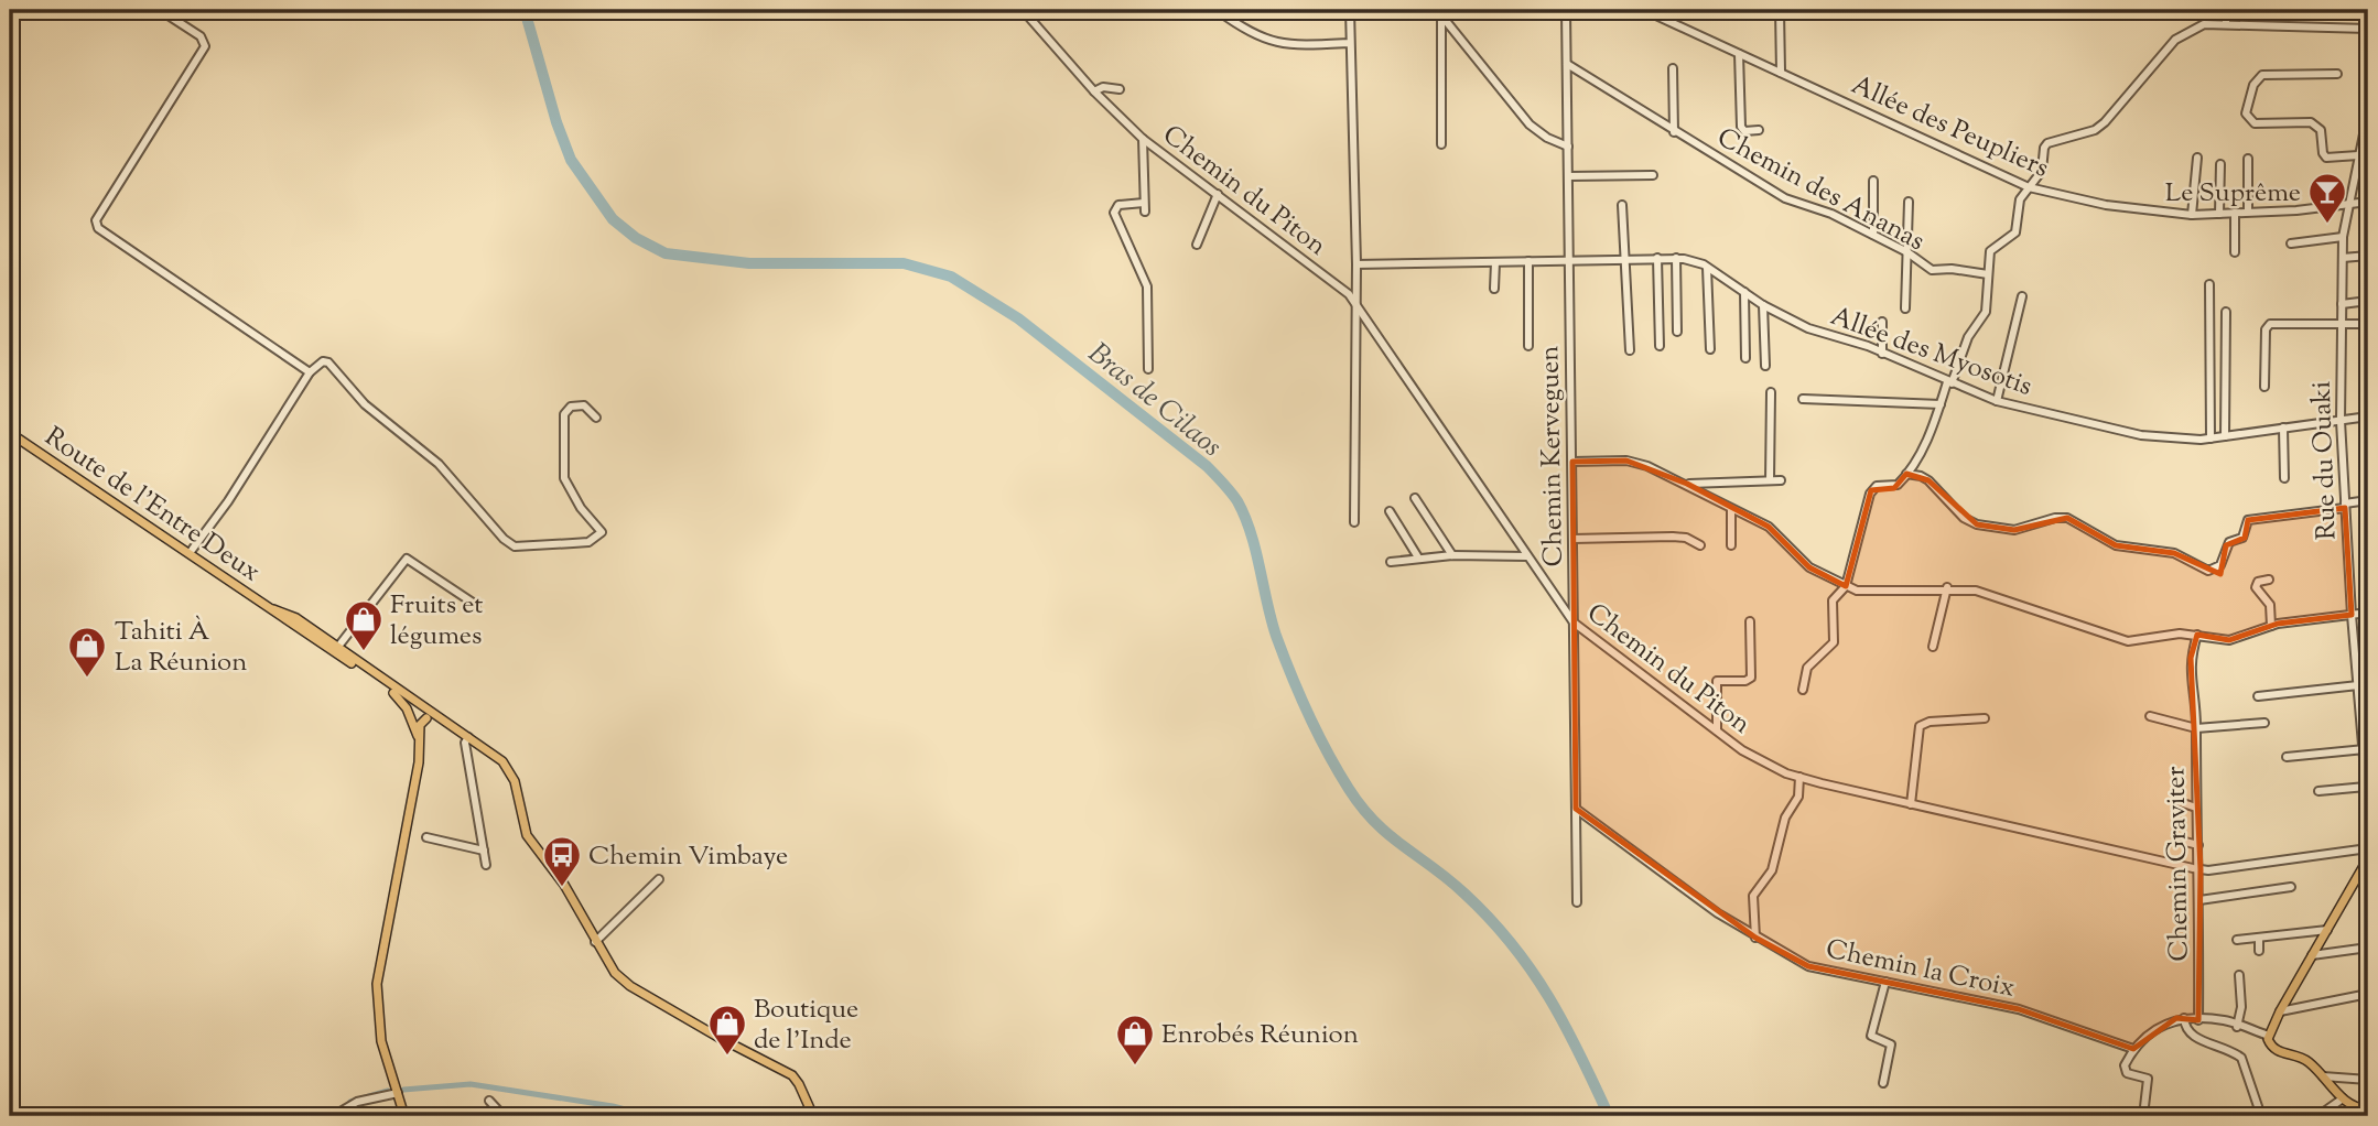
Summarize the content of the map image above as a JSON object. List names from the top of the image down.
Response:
{
  "streets": {
    "main road": ["Route de l'Entre Deux"],
    "street": [
      "Allée des Peupliers",
      "Chemin des Ananas",
      "Chemin du Piton",
      "Allée des Myosotis",
      "Chemin Kerveguen",
      "Rue du Ouaki",
      "Chemin Graviter",
      "Chemin la Croix"
    ]
  },
  "crossings": [
    ["Allée des Peupliers", "Rue du Ouaki"],
    ["Chemin des Ananas", "Chemin Kerveguen"],
    ["Chemin du Piton", "Chemin Kerveguen"],
    ["Chemin du Piton", "Chemin Graviter"],
    ["Allée des Myosotis", "Chemin Kerveguen"],
    ["Allée des Myosotis", "Rue du Ouaki"],
    ["Chemin Kerveguen", "Chemin la Croix"]
  ],
  "water": ["Bras de Cilaos"],
  "places": {
    "bar": ["Le Suprême"],
    "shop": [
      "Fruits et légumes",
      "Tahiti À La Réunion",
      "Boutique de l'Inde",
      "Enrobés Réunion"
    ],
    "bus stop": ["Chemin Vimbaye"]
  }
}
